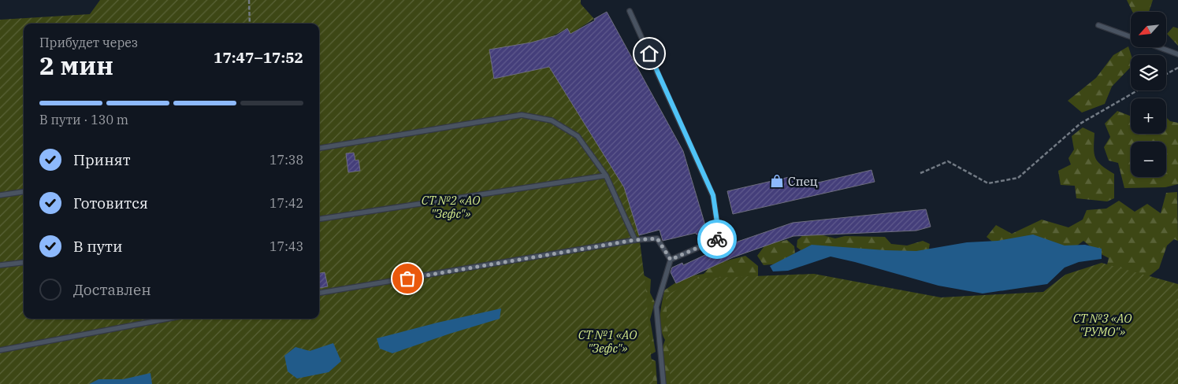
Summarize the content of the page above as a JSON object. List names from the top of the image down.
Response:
{
  "parks": ["СТ №2 «АО \"Зефс\"»", "СТ №3 «АО \"РУМО\"»", "СТ №1 «АО \"Зефс\"»"],
  "places": {
    "shop": ["Спец"]
  },
  "north": "bottom left",
  "page": {
    "map_buttons": ["+", "−"],
    "heading": ["2 мин", "Прибудет через", "17:47–17:52"],
    "bar": "В пути · 130 m",
    "list": [
      ["Принят", "17:38"],
      ["Готовится", "17:42"],
      ["В пути", "17:43"],
      "Доставлен"
    ]
  }
}
